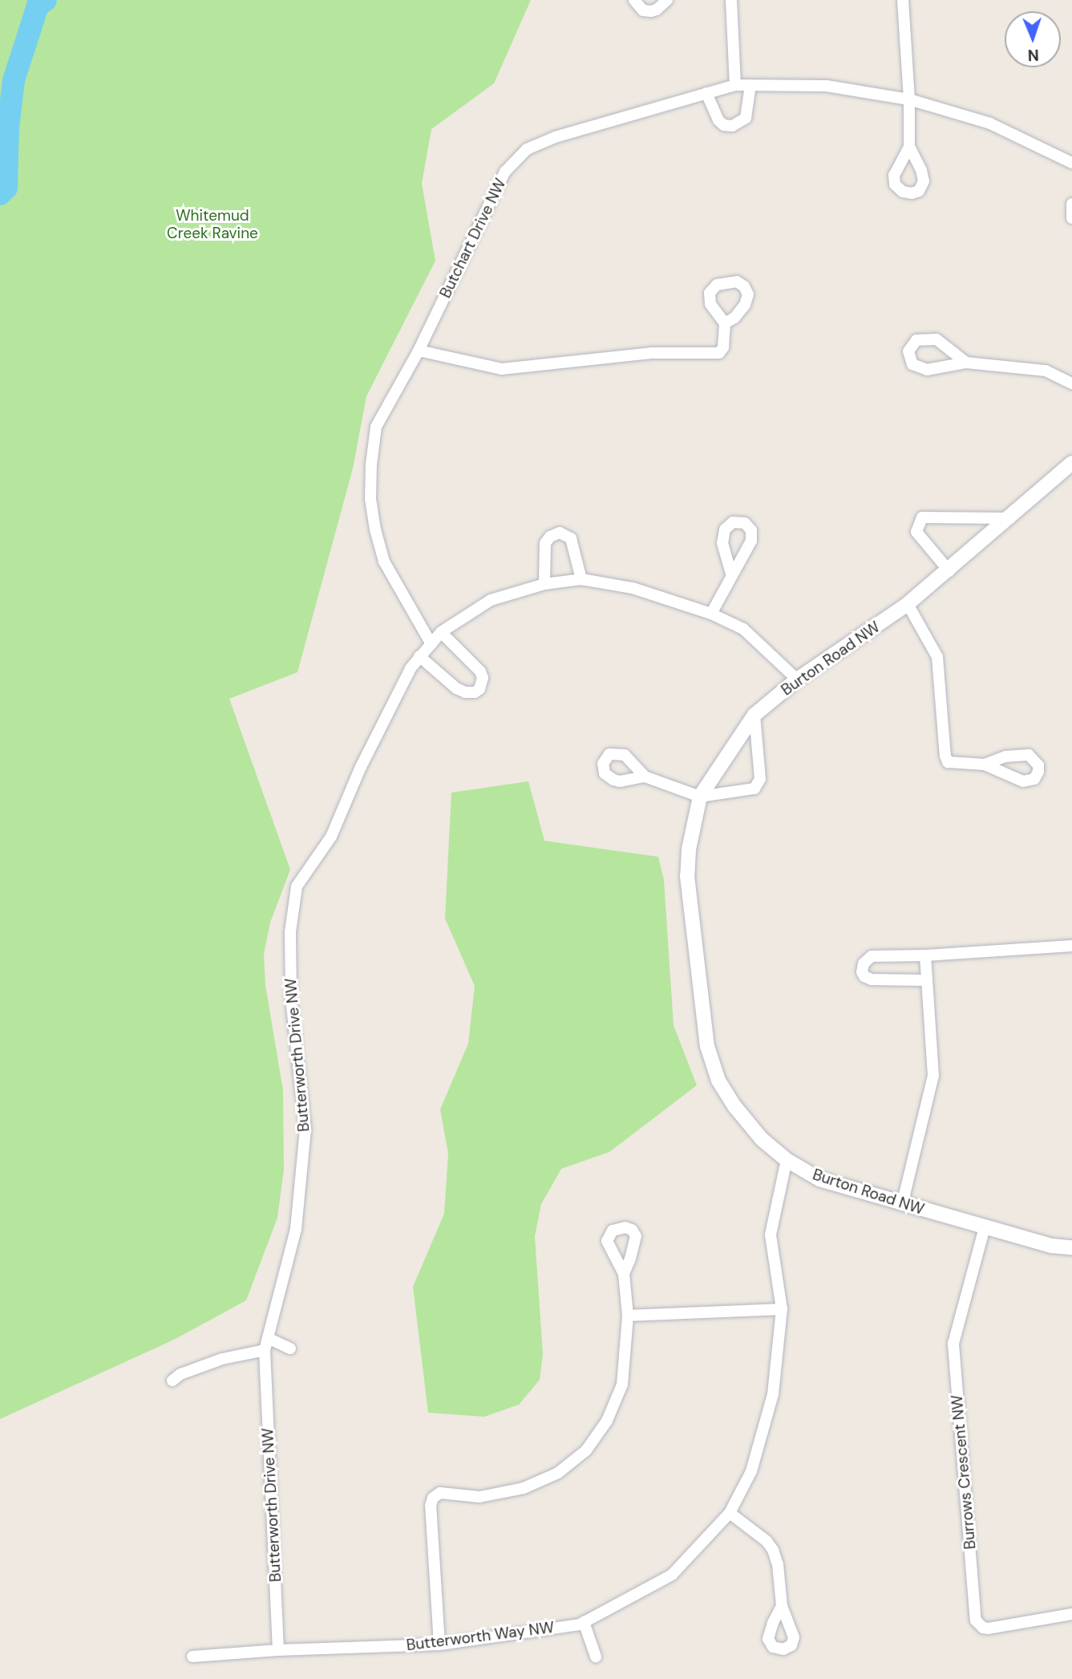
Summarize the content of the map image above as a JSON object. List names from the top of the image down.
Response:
{
  "streets": {
    "street": [
      "Butchart Drive NW",
      "Burton Road NW",
      "Butterworth Drive NW",
      "Burrows Crescent NW",
      "Butterworth Way NW"
    ]
  },
  "crossings": [
    ["Butchart Drive NW", "Butterworth Drive NW"],
    ["Burton Road NW", "Butterworth Drive NW"],
    ["Burton Road NW", "Burrows Crescent NW"],
    ["Burton Road NW", "Butterworth Way NW"],
    ["Butterworth Drive NW", "Butterworth Way NW"]
  ],
  "parks": ["Whitemud Creek Ravine"],
  "north": "bottom"
}
